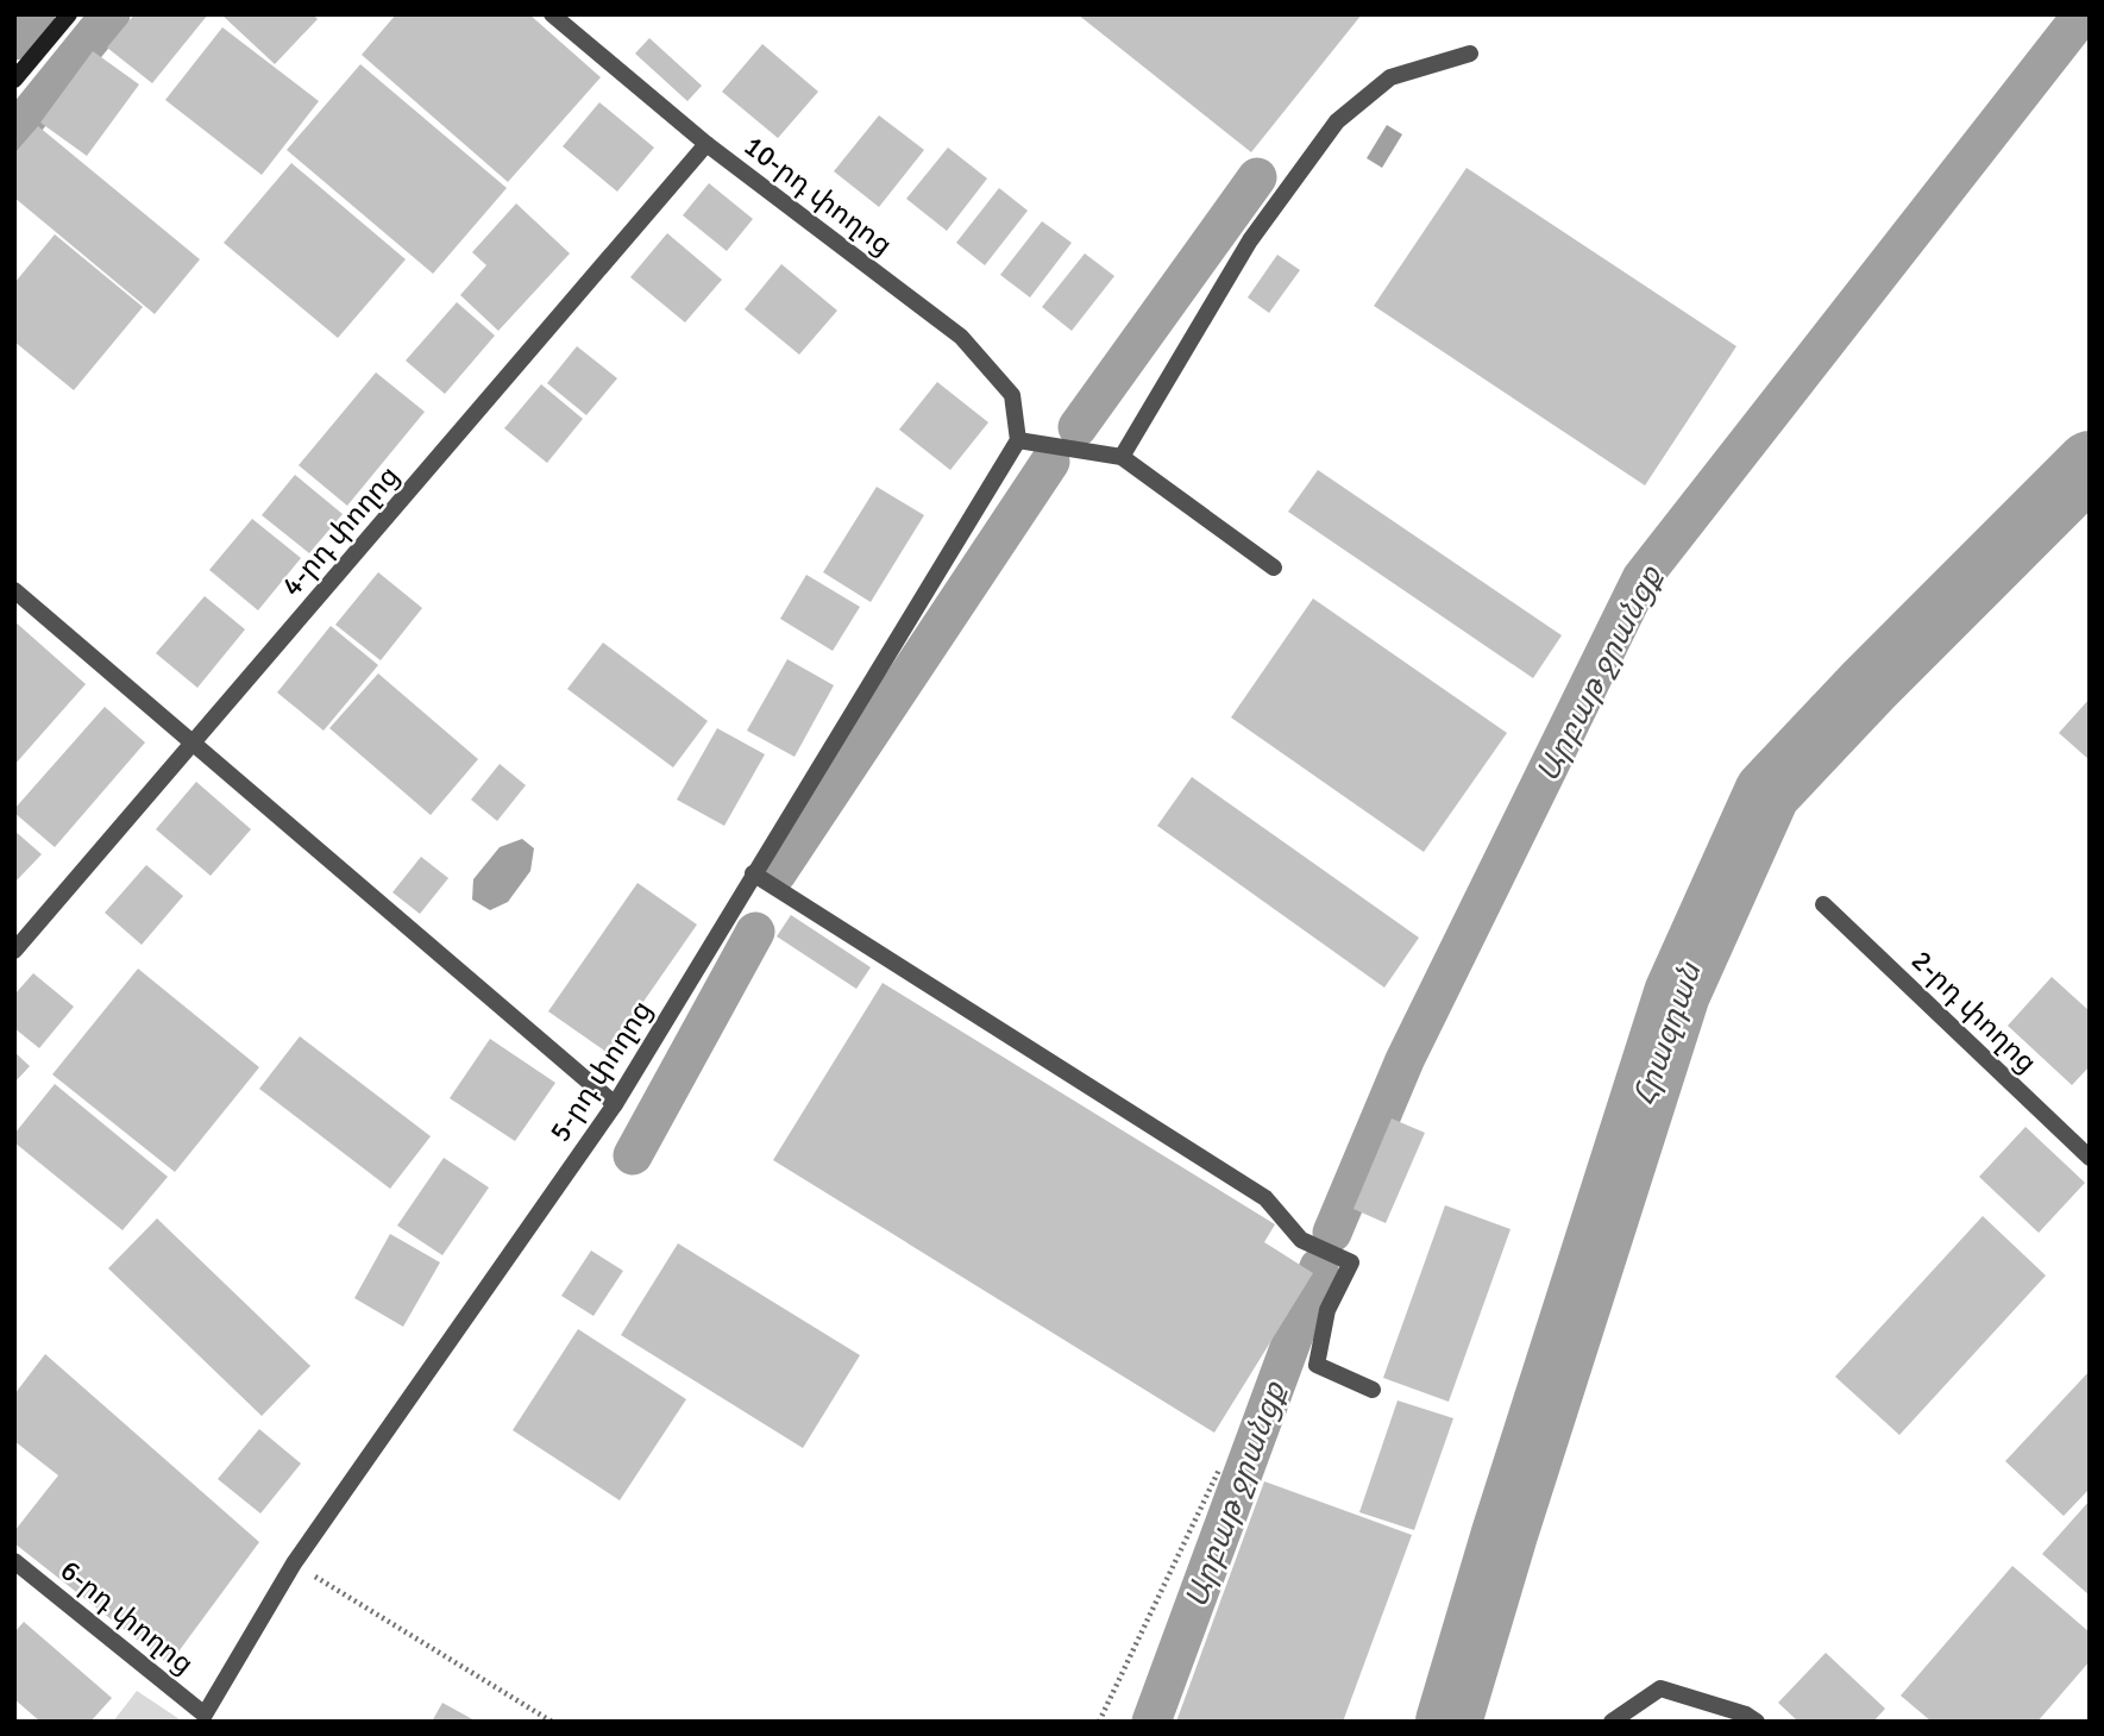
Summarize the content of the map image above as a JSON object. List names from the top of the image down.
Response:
{
  "streets": {
    "street": [
      "10-րդ փողոց",
      "4-րդ փողոց",
      "2-րդ փողոց",
      "5-րդ փողոց",
      "6-րդ փողոց"
    ]
  },
  "crossings": [
    ["10-րդ փողոց", "4-րդ փողոց"],
    ["10-րդ փողոց", "5-րդ փողոց"],
    ["5-րդ փողոց", "6-րդ փողոց"]
  ],
  "water": ["Արբաթ ջրանցք", "Հրազդան"]
}
